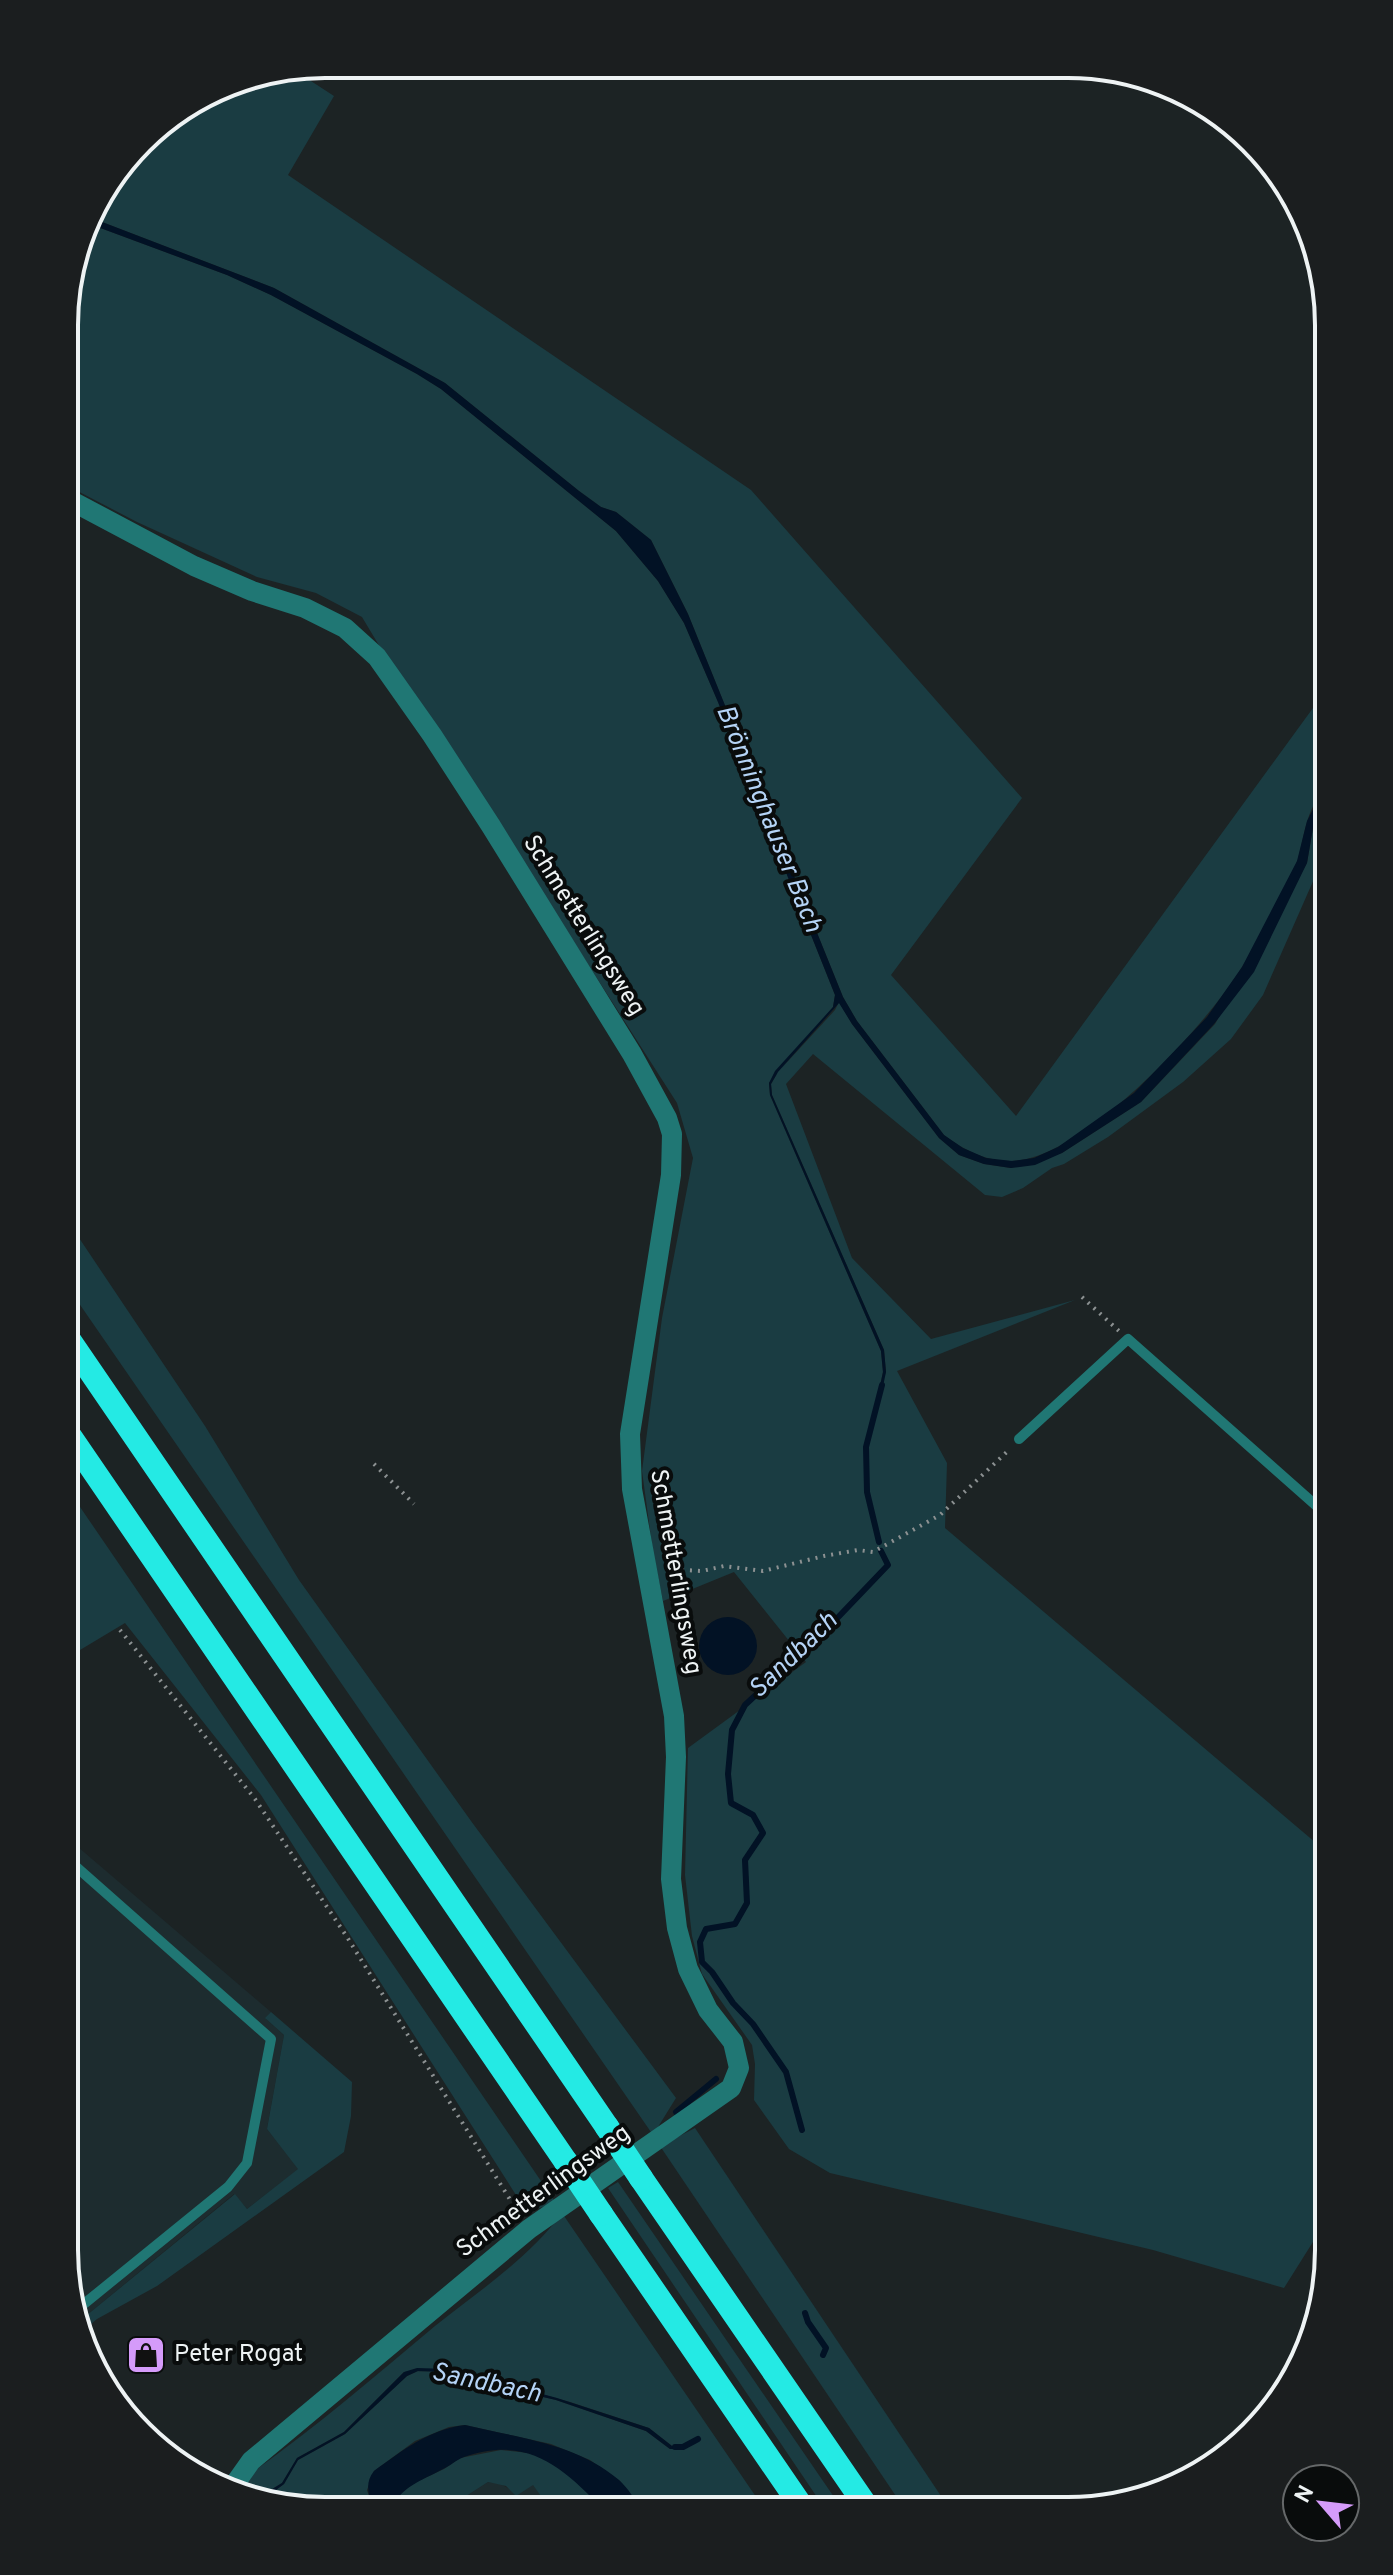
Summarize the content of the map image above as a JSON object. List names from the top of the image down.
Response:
{
  "streets": {
    "street": ["Schmetterlingsweg"]
  },
  "water": ["Brönninghauser Bach", "Sandbach"],
  "places": {
    "shop": ["Peter Rogat"]
  },
  "north": "top left"
}
